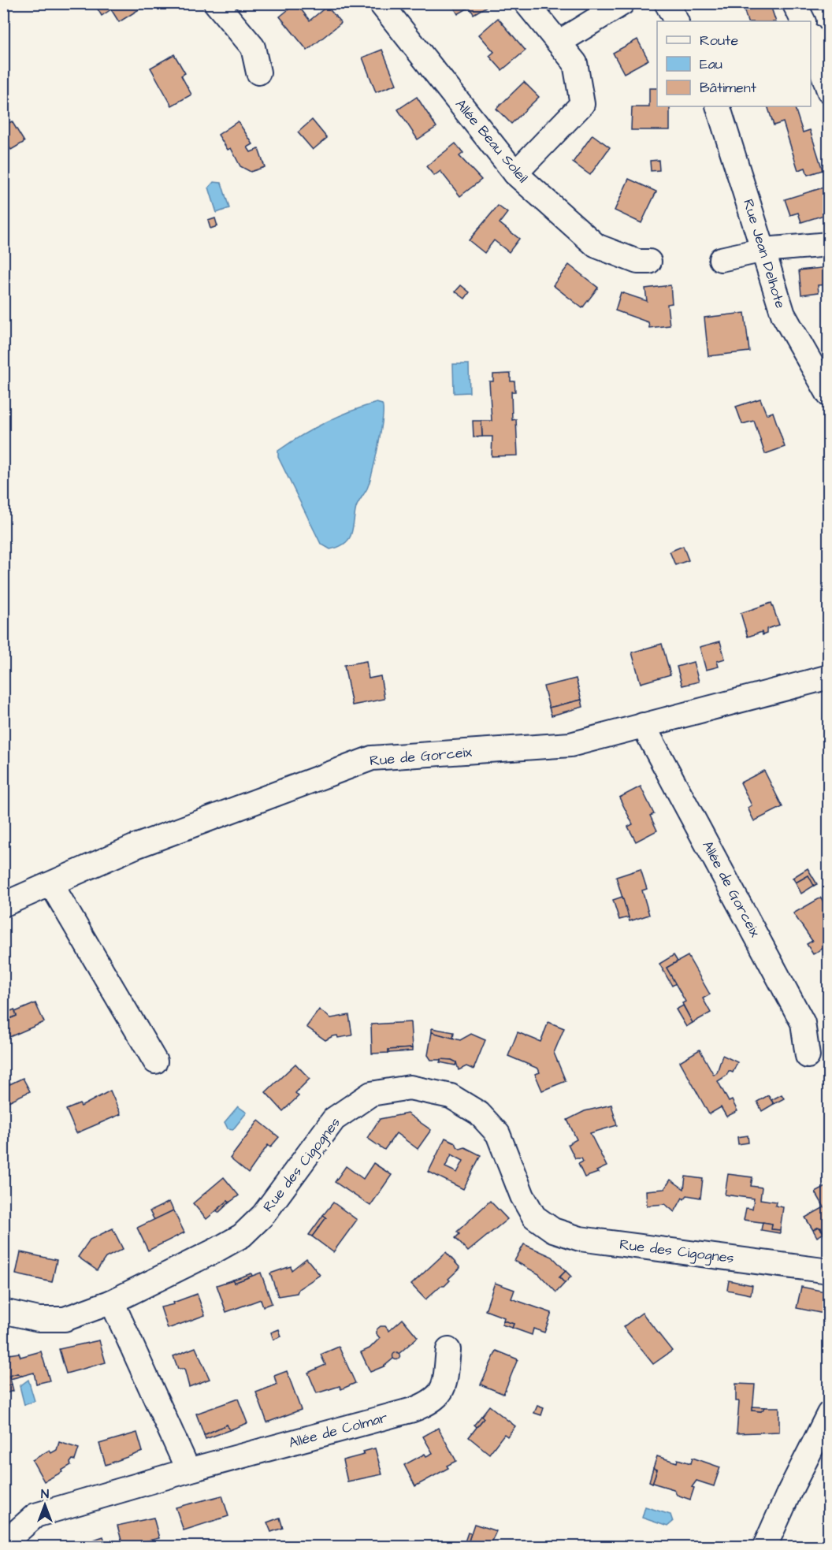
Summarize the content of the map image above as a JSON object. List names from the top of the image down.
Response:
{
  "streets": {
    "street": [
      "Allée Beau Soleil",
      "Rue Jean Delhote",
      "Rue de Gorceix",
      "Allée de Gorceix",
      "Rue des Cigognes",
      "Allée de Colmar"
    ]
  },
  "crossings": [
    ["Rue de Gorceix", "Allée de Gorceix"]
  ],
  "legend": ["Route", "Eau", "Bâtiment"],
  "north": "top"
}
